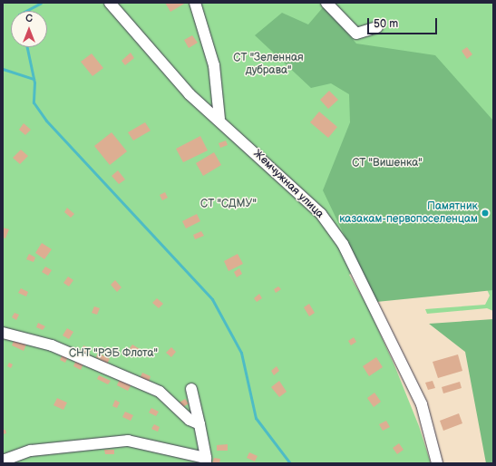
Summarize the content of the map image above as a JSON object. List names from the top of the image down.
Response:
{
  "streets": {
    "street": ["Жемчужная улица"]
  },
  "parks": [
    "СТ \"Зеленная дубрава\"",
    "СТ \"Вишенка\"",
    "СТ \"СДМУ\"",
    "СНТ \"РЭБ Флота\""
  ],
  "places": ["Памятник казакам-первопоселенцам"],
  "scale_bar": "50 m",
  "north": "top"
}
